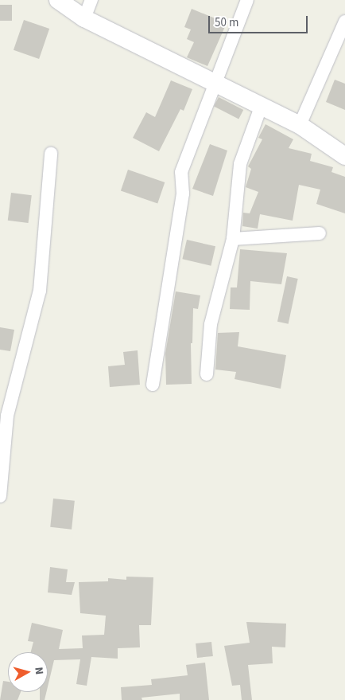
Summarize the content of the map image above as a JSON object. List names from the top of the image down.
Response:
{
  "scale_bar": "50 m",
  "north": "right"
}
